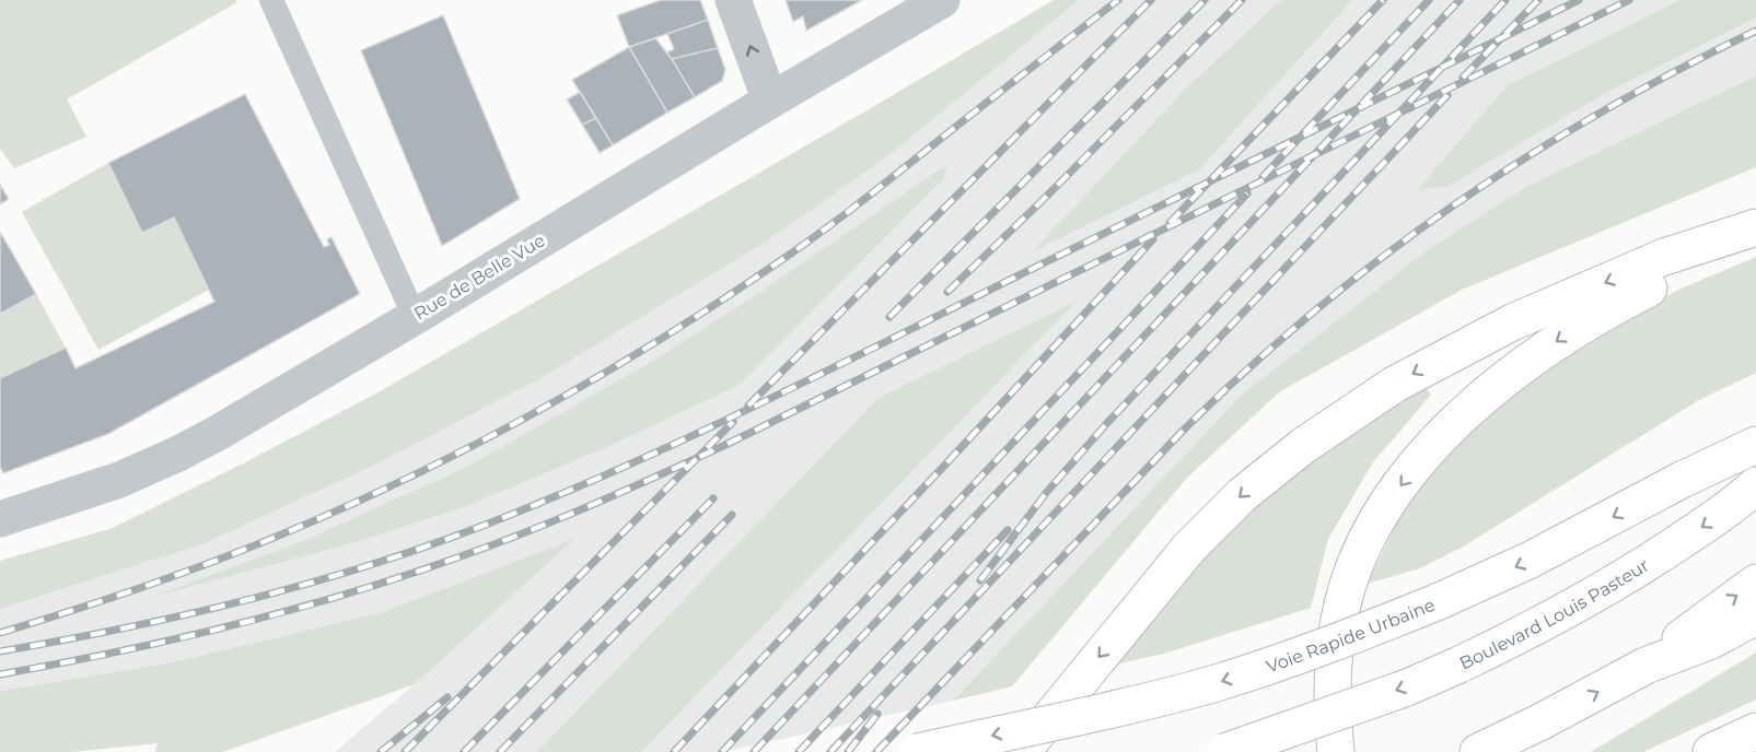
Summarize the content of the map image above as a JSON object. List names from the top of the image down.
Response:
{
  "streets": {
    "highway": ["Boulevard Louis Pasteur", "Voie Rapide Urbaine"],
    "street": ["Rue de Belle Vue"]
  }
}
